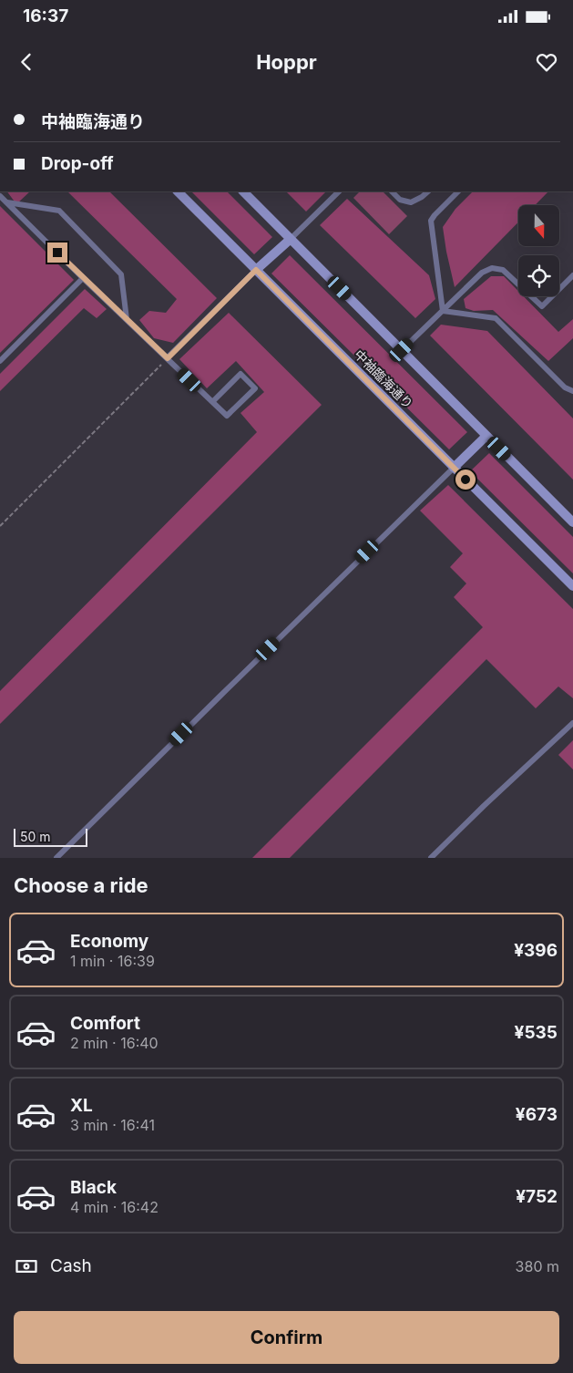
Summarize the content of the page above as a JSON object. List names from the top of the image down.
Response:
{
  "streets": {
    "street": ["中袖臨海通り"]
  },
  "scale_bar": "50 m",
  "north": "bottom",
  "page": {
    "status": "16:37",
    "header": "Hoppr",
    "banner": ["中袖臨海通り", "Drop-off"],
    "scale": "50 m",
    "heading": "Choose a ride",
    "list": [
      {
        "name": "Economy",
        "note": "1 min · 16:39",
        "value": "¥396"
      },
      {
        "name": "Comfort",
        "note": "2 min · 16:40",
        "value": "¥535"
      },
      {
        "name": "XL",
        "note": "3 min · 16:41",
        "value": "¥673"
      },
      {
        "name": "Black",
        "note": "4 min · 16:42",
        "value": "¥752"
      }
    ],
    "pay": ["Cash", "380 m"],
    "buttons": "Confirm"
  }
}
